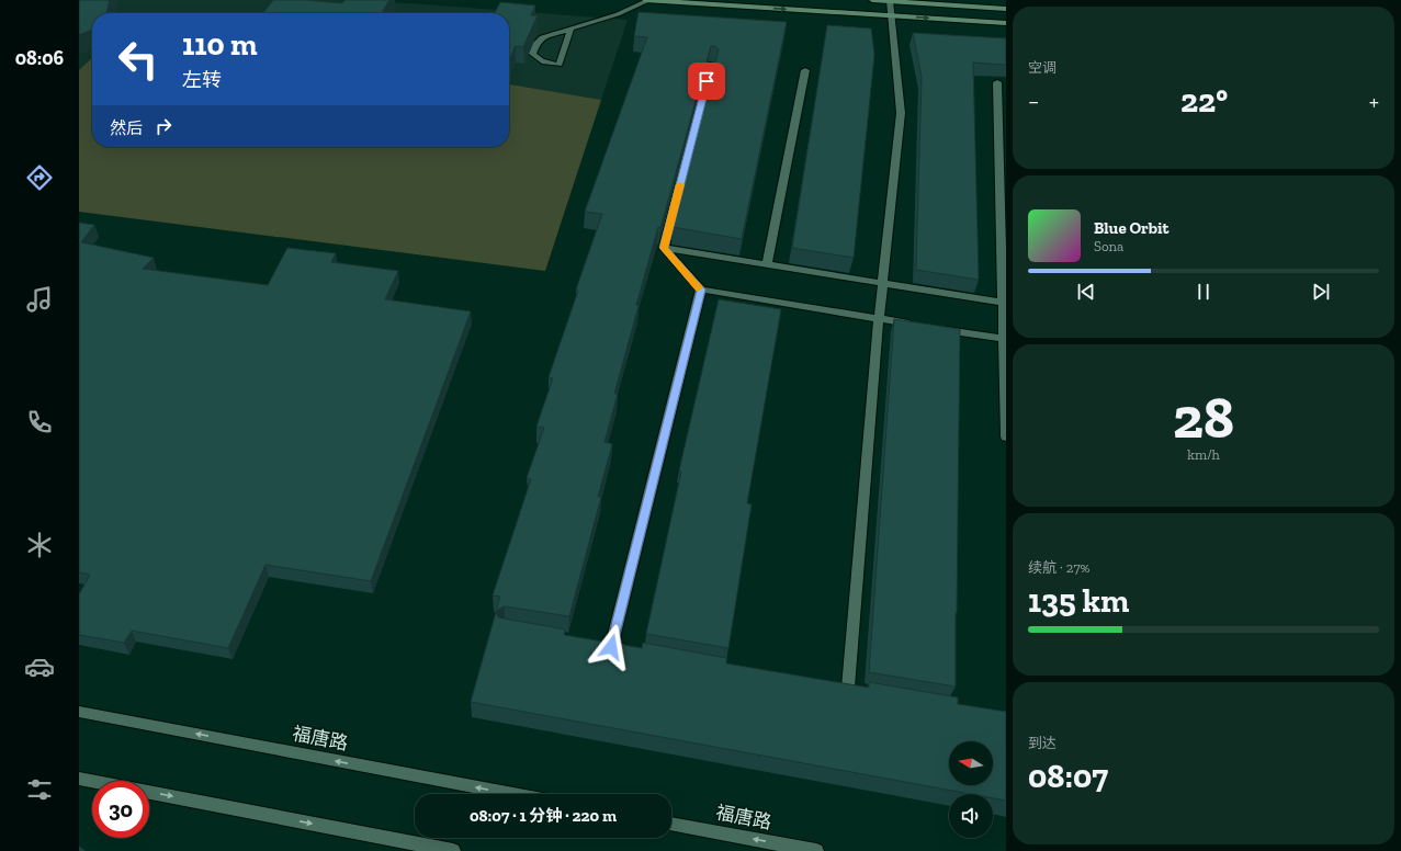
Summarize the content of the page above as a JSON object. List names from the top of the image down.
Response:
{
  "streets": {
    "street": ["福唐路"]
  },
  "north": "left",
  "page": {
    "tabs": "08:06",
    "tile": [
      "空调",
      ["28", "km/h"],
      ["续航 · 27%", "135 km"],
      ["到达", "08:07"]
    ],
    "turn": ["110 m", "左转"],
    "heat": ["−", "22°", "+"],
    "then": "然后",
    "song": ["Blue Orbit", "Sona"],
    "limit": "30",
    "trip": "08:07 · 1 分钟 · 220 m"
  }
}
